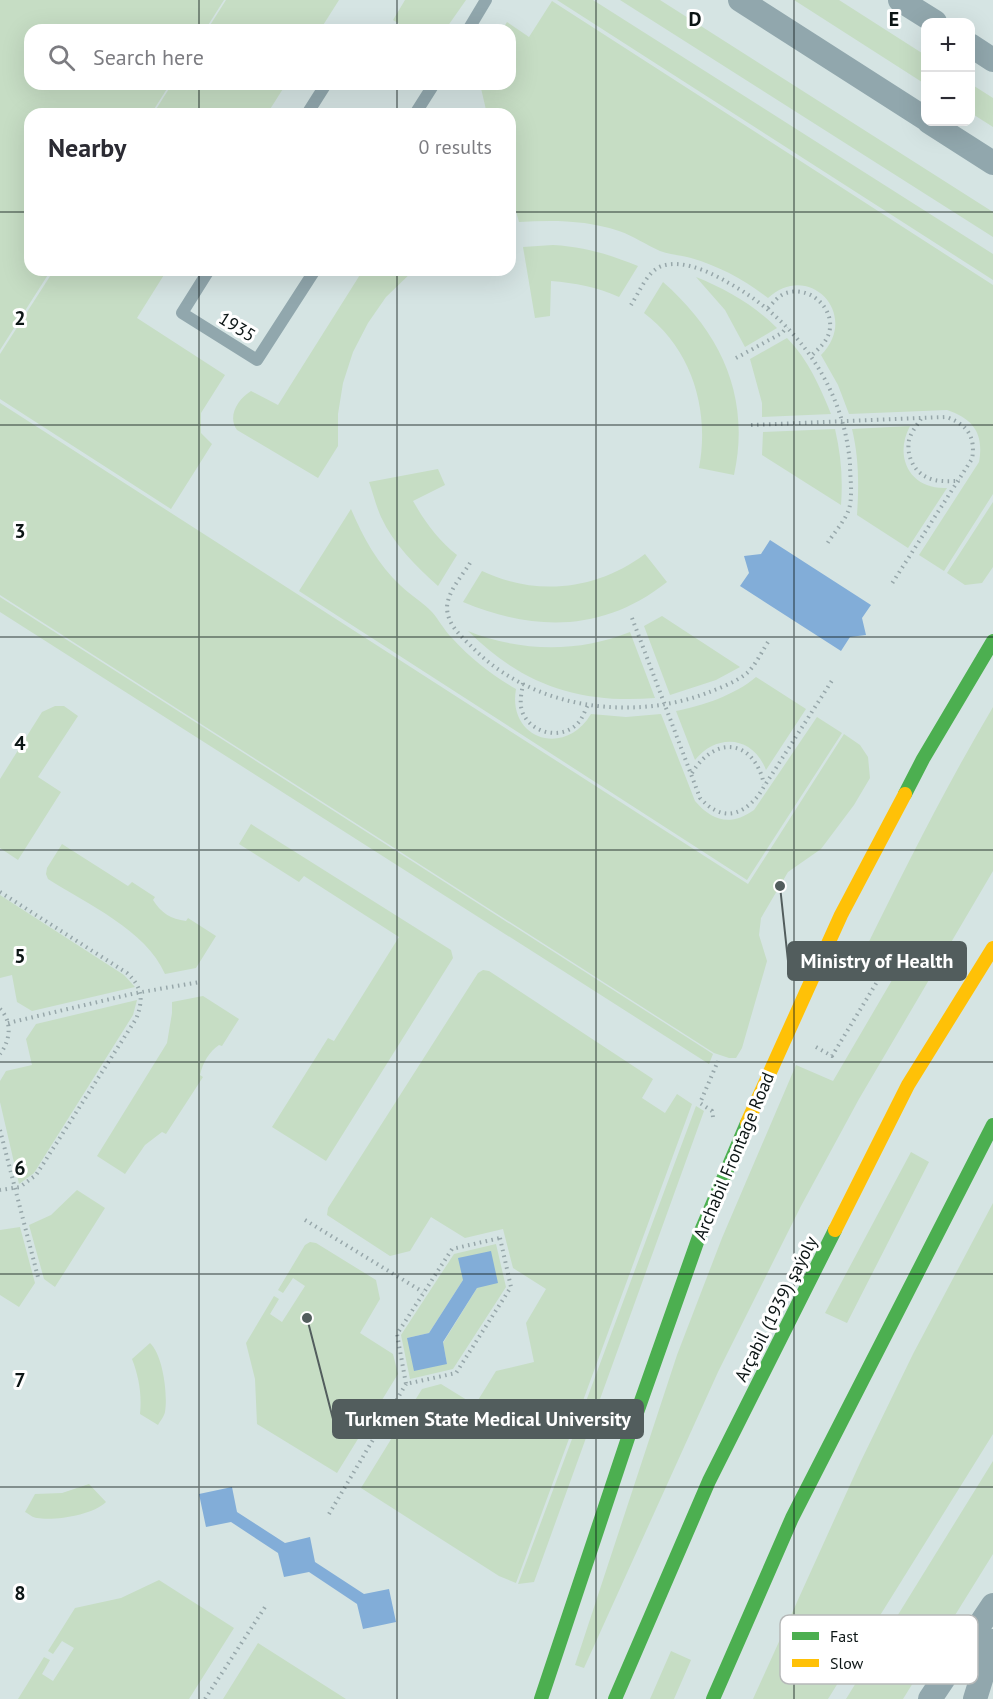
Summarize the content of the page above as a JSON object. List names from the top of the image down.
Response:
{
  "streets": {
    "main road": ["Archabil Frontage Road", "Arçabil (1939) şaýoly"],
    "lane": ["1935"]
  },
  "places": ["Ministry of Health", "Turkmen State Medical University"],
  "legend": ["Fast", "Slow"],
  "page": {
    "map_buttons": ["+", "−"],
    "search": "Search here",
    "heading": ["Nearby", "0 results"]
  },
  "grid": {
    "columns": ["D", "E"],
    "rows": [
      "2",
      "3",
      "4",
      "5",
      "6",
      "7",
      "8"
    ]
  }
}
